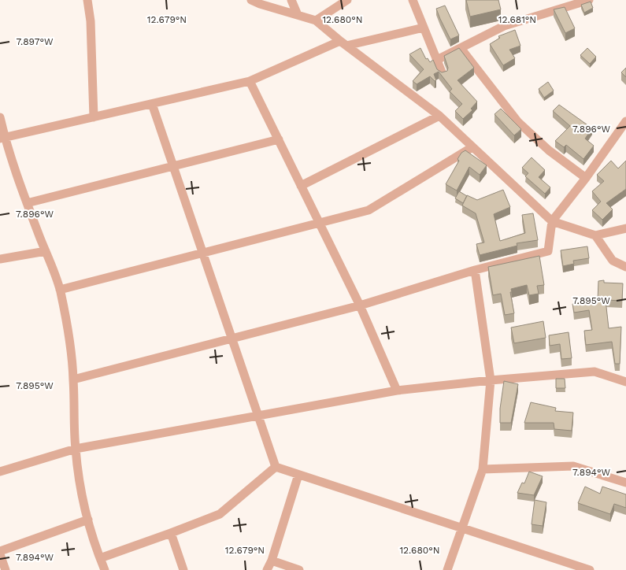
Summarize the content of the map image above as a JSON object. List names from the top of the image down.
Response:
{
  "coordinates": [
    "12.679°N",
    "12.680°N",
    "12.681°N",
    "7.897°W",
    "7.896°W",
    "7.895°W",
    "7.894°W"
  ]
}
